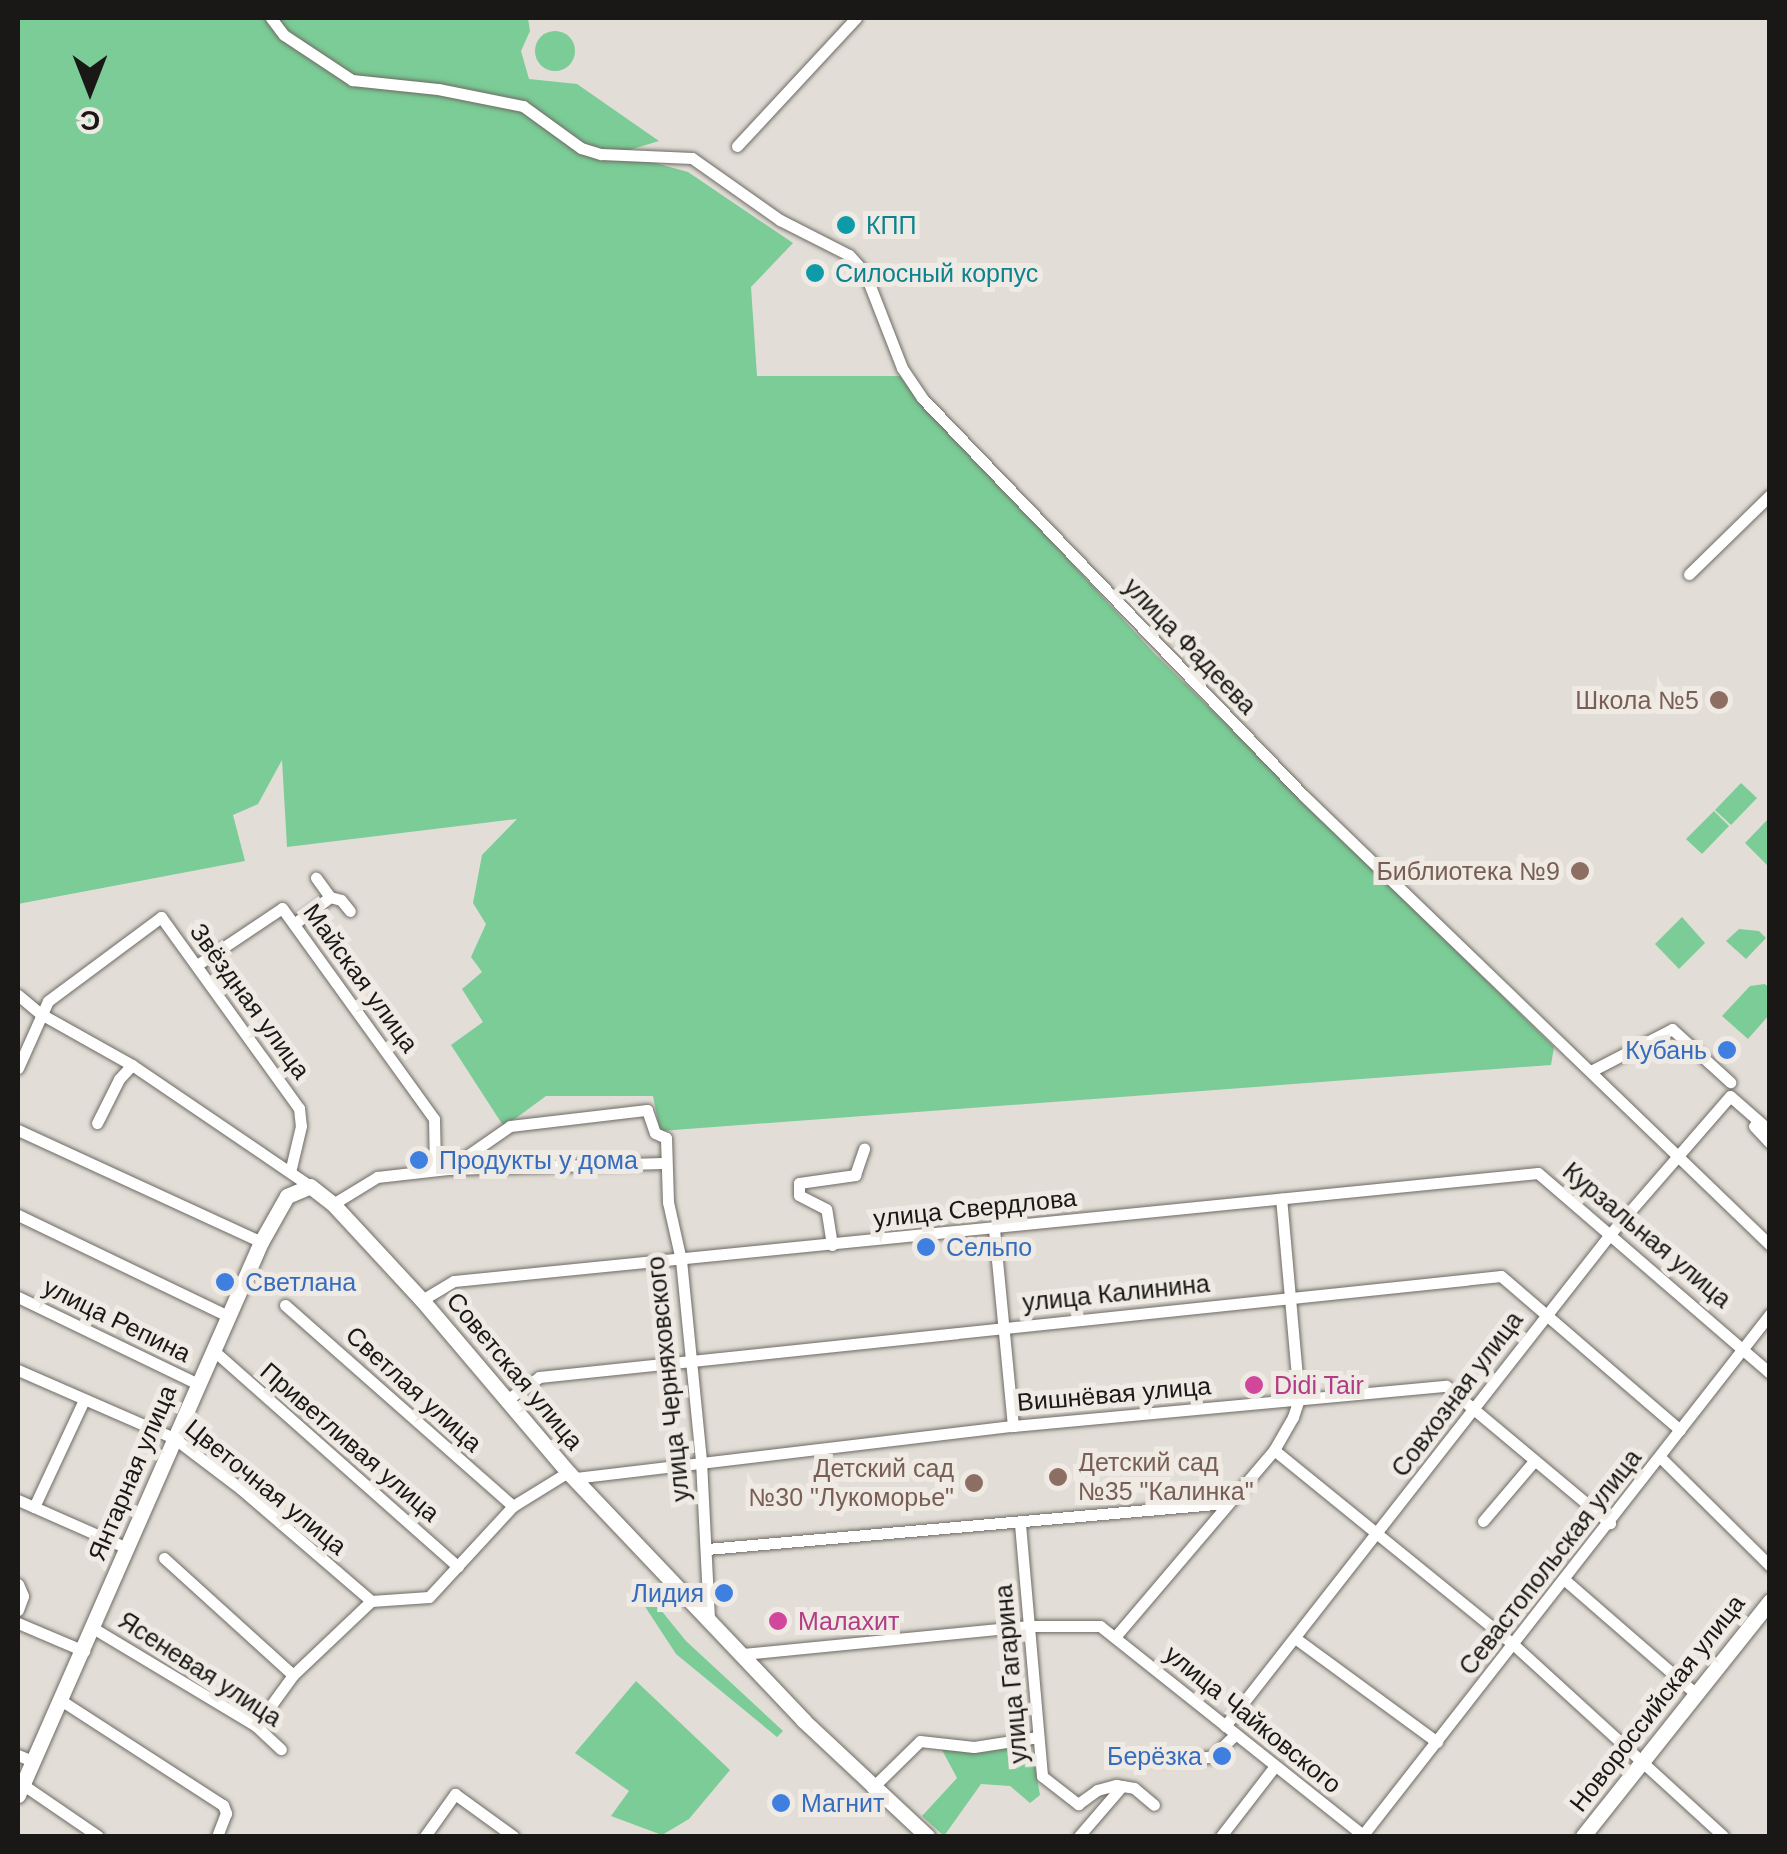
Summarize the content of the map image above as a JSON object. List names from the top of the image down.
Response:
{
  "streets": {
    "street": [
      "улица Фадеева",
      "Майская улица",
      "Звёздная улица",
      "улица Свердлова",
      "Курзальная улица",
      "улица Калинина",
      "улица Репина",
      "Советская улица",
      "улица Черняховского",
      "Светлая улица",
      "Вишнёвая улица",
      "Совхозная улица",
      "Приветливая улица",
      "Янтарная улица",
      "Цветочная улица",
      "Севастопольская улица",
      "Ясеневая улица",
      "улица Гагарина",
      "Новороссийская улица",
      "улица Чайковского"
    ]
  },
  "crossings": [
    ["улица Фадеева", "Совхозная улица"],
    ["Майская улица", "Звёздная улица"],
    ["Майская улица", "улица Черняховского"],
    ["Звёздная улица", "Советская улица"],
    ["улица Свердлова", "Курзальная улица"],
    ["улица Свердлова", "Советская улица"],
    ["улица Свердлова", "улица Черняховского"],
    ["Курзальная улица", "Совхозная улица"],
    ["Курзальная улица", "Севастопольская улица"],
    ["улица Калинина", "Советская улица"],
    ["улица Калинина", "улица Черняховского"],
    ["улица Калинина", "Совхозная улица"],
    ["улица Калинина", "Севастопольская улица"],
    ["улица Репина", "Янтарная улица"],
    ["Советская улица", "улица Черняховского"],
    ["Советская улица", "Вишнёвая улица"],
    ["Советская улица", "Янтарная улица"],
    ["улица Черняховского", "Вишнёвая улица"],
    ["Вишнёвая улица", "Совхозная улица"],
    ["Вишнёвая улица", "Севастопольская улица"],
    ["Совхозная улица", "улица Чайковского"],
    ["Приветливая улица", "Янтарная улица"],
    ["Янтарная улица", "Цветочная улица"],
    ["Янтарная улица", "Ясеневая улица"],
    ["Севастопольская улица", "улица Чайковского"]
  ],
  "places": [
    "КПП",
    "Силосный корпус",
    "Школа №5",
    "Библиотека №9",
    "Кубань",
    "Продукты у дома",
    "Сельпо",
    "Светлана",
    "Didi Tair",
    "Детский сад №35 \"Калинка\"",
    "Детский сад №30 \"Лукоморье\"",
    "Лидия",
    "Малахит",
    "Берёзка",
    "Магнит"
  ],
  "north": "bottom"
}
